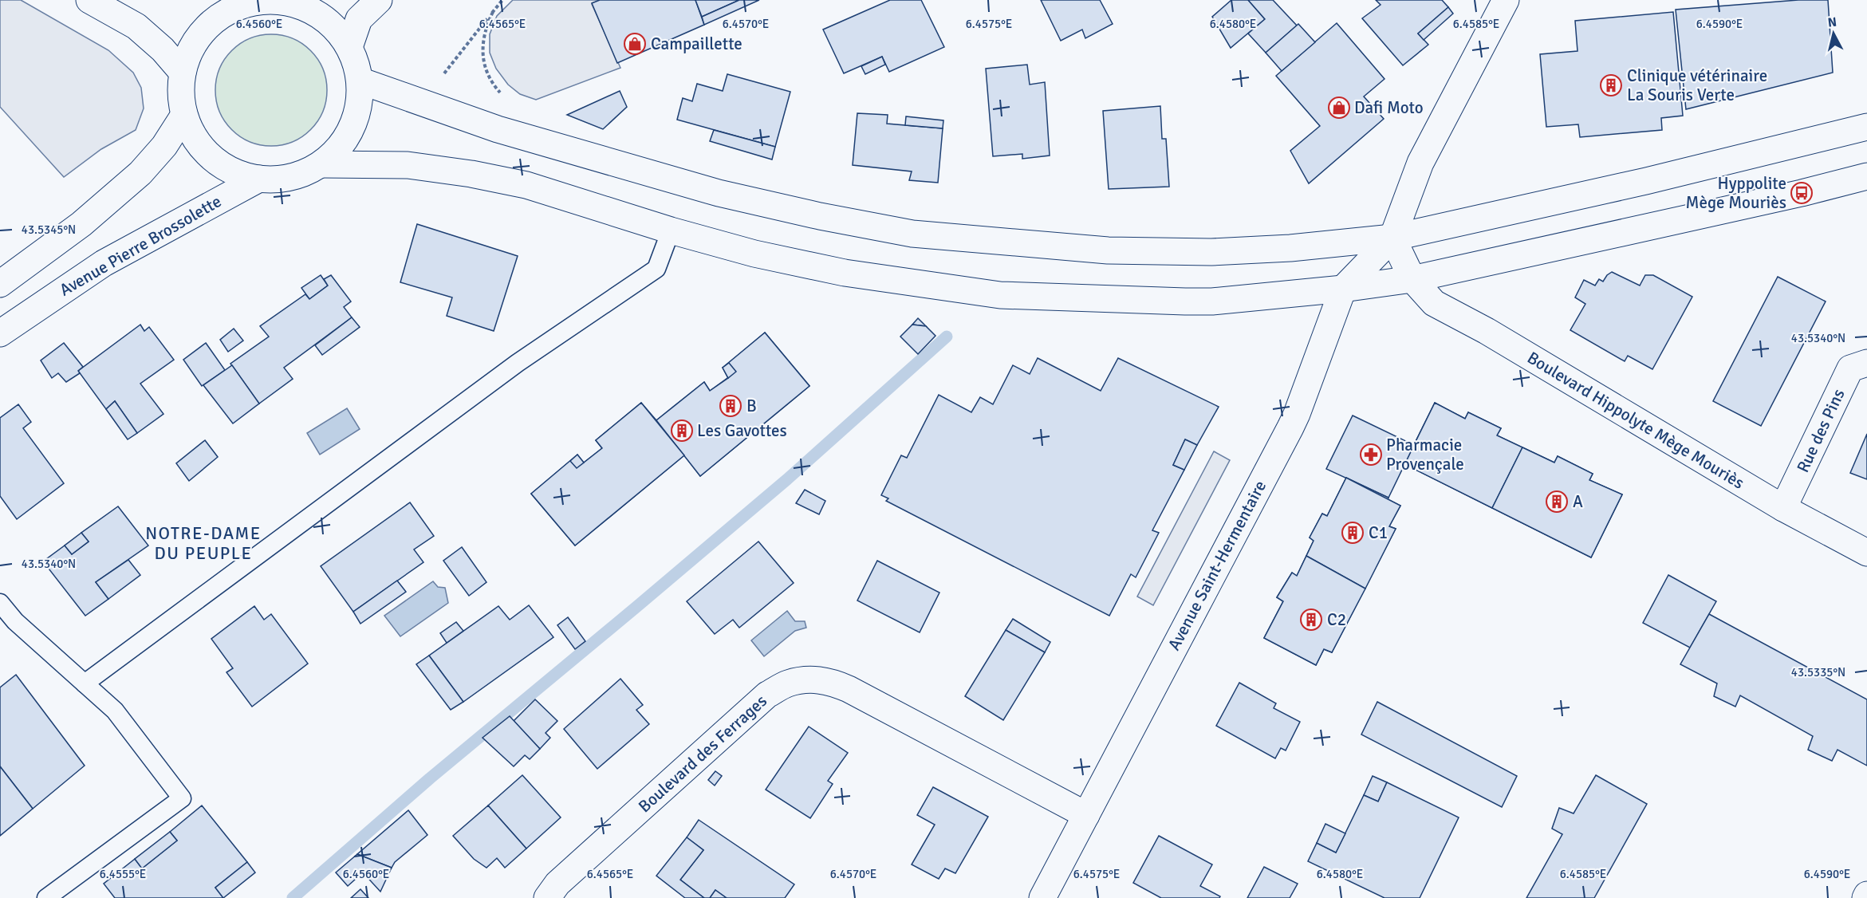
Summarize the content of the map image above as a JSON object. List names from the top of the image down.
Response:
{
  "streets": {
    "main road": [
      "Avenue Pierre Brossolette",
      "Boulevard Hippolyte Mège Mouriès",
      "Rue des Pins",
      "Avenue Saint-Hermentaire",
      "Boulevard des Ferrages"
    ]
  },
  "crossings": [
    ["Boulevard Hippolyte Mège Mouriès", "Rue des Pins"],
    ["Boulevard Hippolyte Mège Mouriès", "Avenue Saint-Hermentaire"],
    ["Avenue Saint-Hermentaire", "Boulevard des Ferrages"]
  ],
  "districts": ["NOTRE-DAME DU PEUPLE"],
  "places": {
    "shop": ["Campaillette", "Dafi Moto"],
    "building": [
      "Clinique vétérinaire La Souris Verte",
      "B",
      "Les Gavottes",
      "A",
      "C1",
      "C2"
    ],
    "bus stop": ["Hyppolite Mège Mouriès"],
    "pharmacy": ["Pharmacie Provençale"]
  },
  "north": "top",
  "coordinates": [
    "6.4560°E",
    "6.4565°E",
    "6.4570°E",
    "6.4575°E",
    "6.4580°E",
    "6.4585°E",
    "6.4590°E",
    "43.5345°N",
    "43.5340°N",
    "43.5335°N",
    "6.4555°E"
  ]
}
